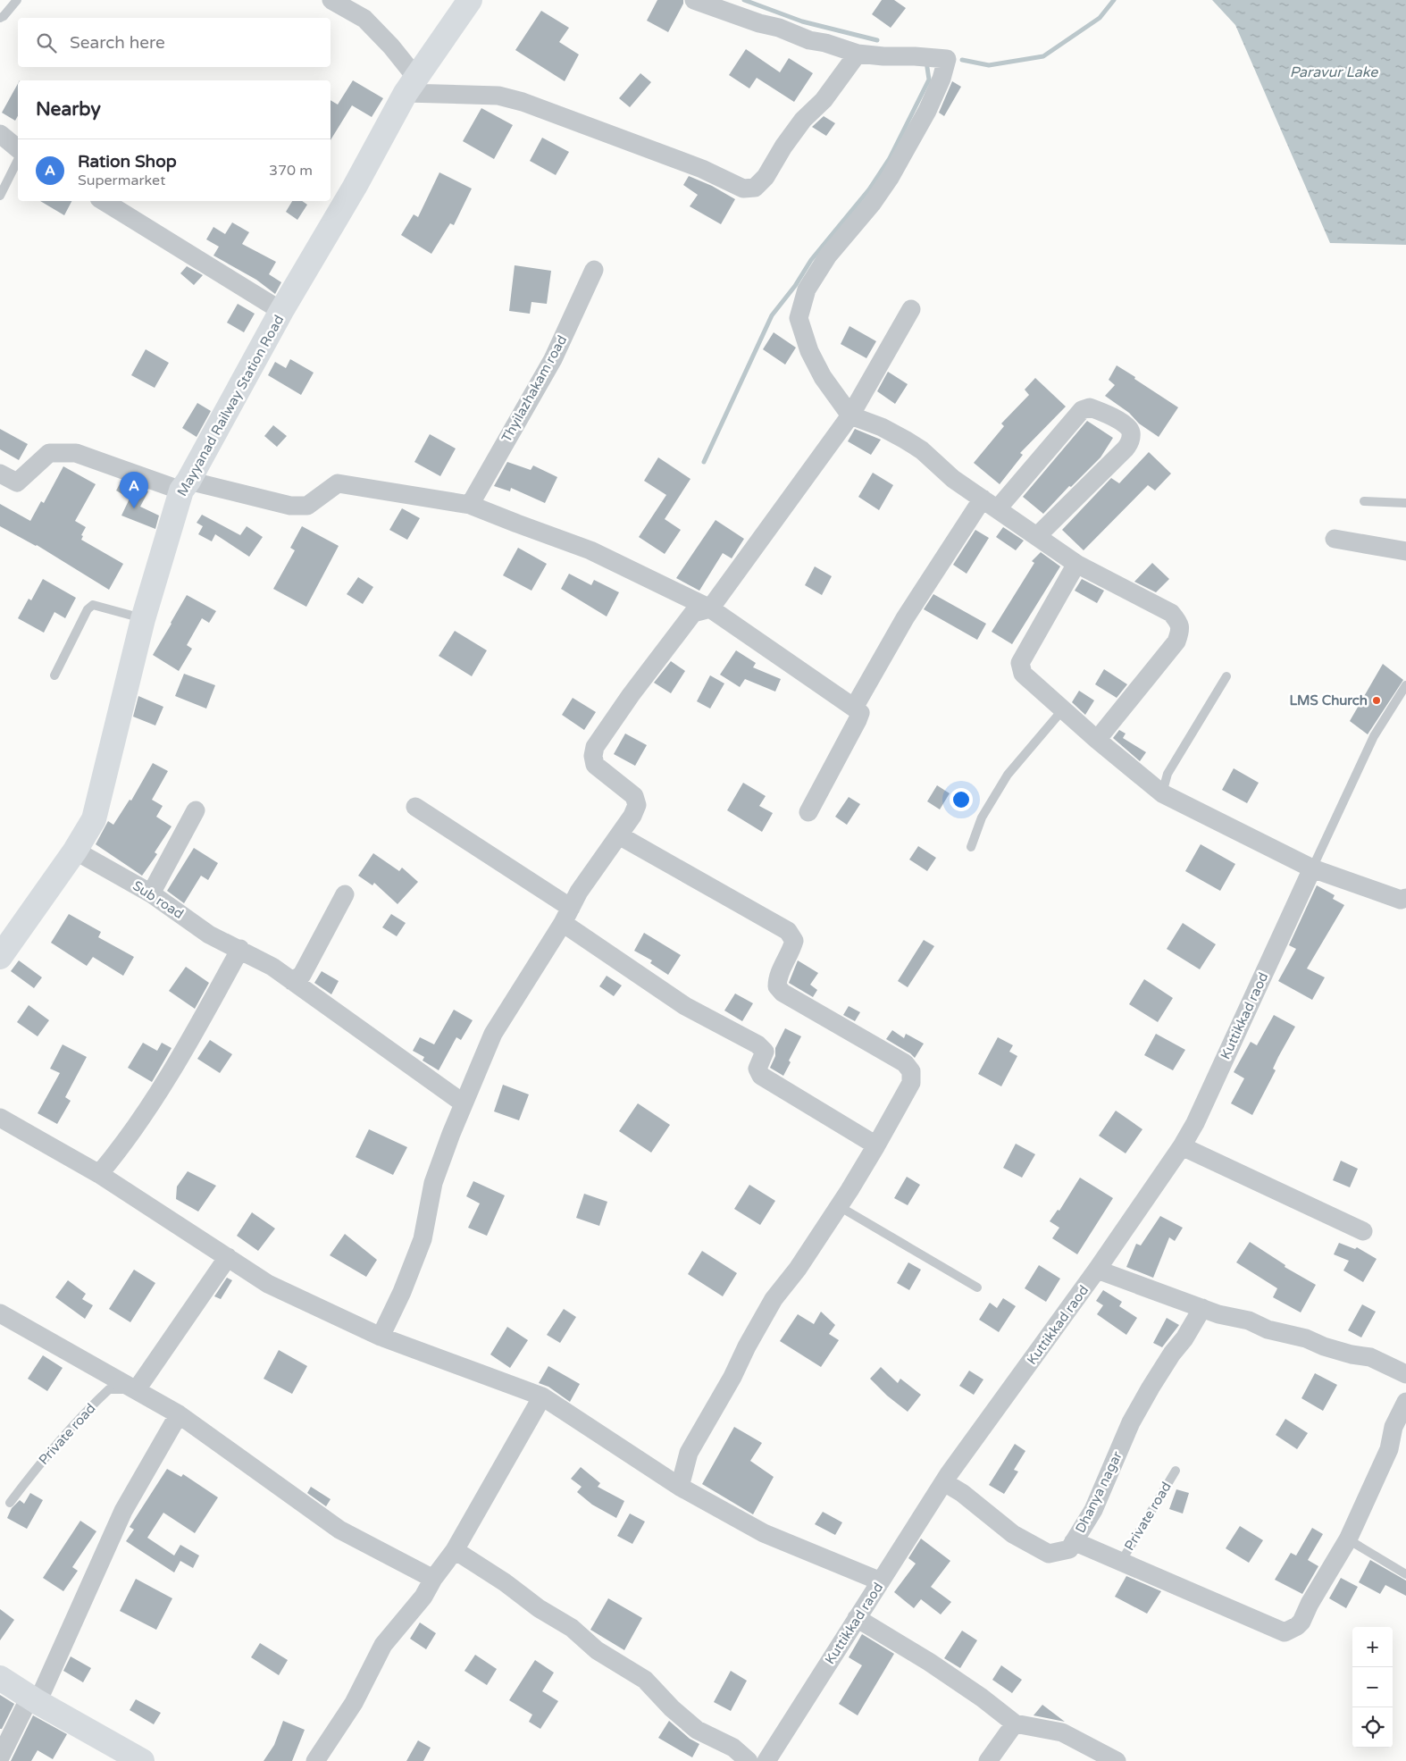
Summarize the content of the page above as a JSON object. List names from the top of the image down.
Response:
{
  "streets": {
    "main road": ["Mayyanad Railway Station Road"],
    "street": [
      "Thyilazhakam road",
      "Sub road",
      "Kuttikkad raod",
      "Dhanya nagar"
    ],
    "lane": ["Private road"]
  },
  "crossings": [
    ["Mayyanad Railway Station Road", "Sub road"],
    ["Kuttikkad raod", "Dhanya nagar"]
  ],
  "water": ["Paravur Lake"],
  "places": ["LMS Church"],
  "page": {
    "search": "Search here",
    "heading": "Nearby",
    "list": [
      {
        "mark": "A",
        "name": "Ration Shop",
        "note": "Supermarket",
        "value": "370 m"
      }
    ],
    "pins": "A",
    "map_buttons": ["+", "−"]
  }
}
